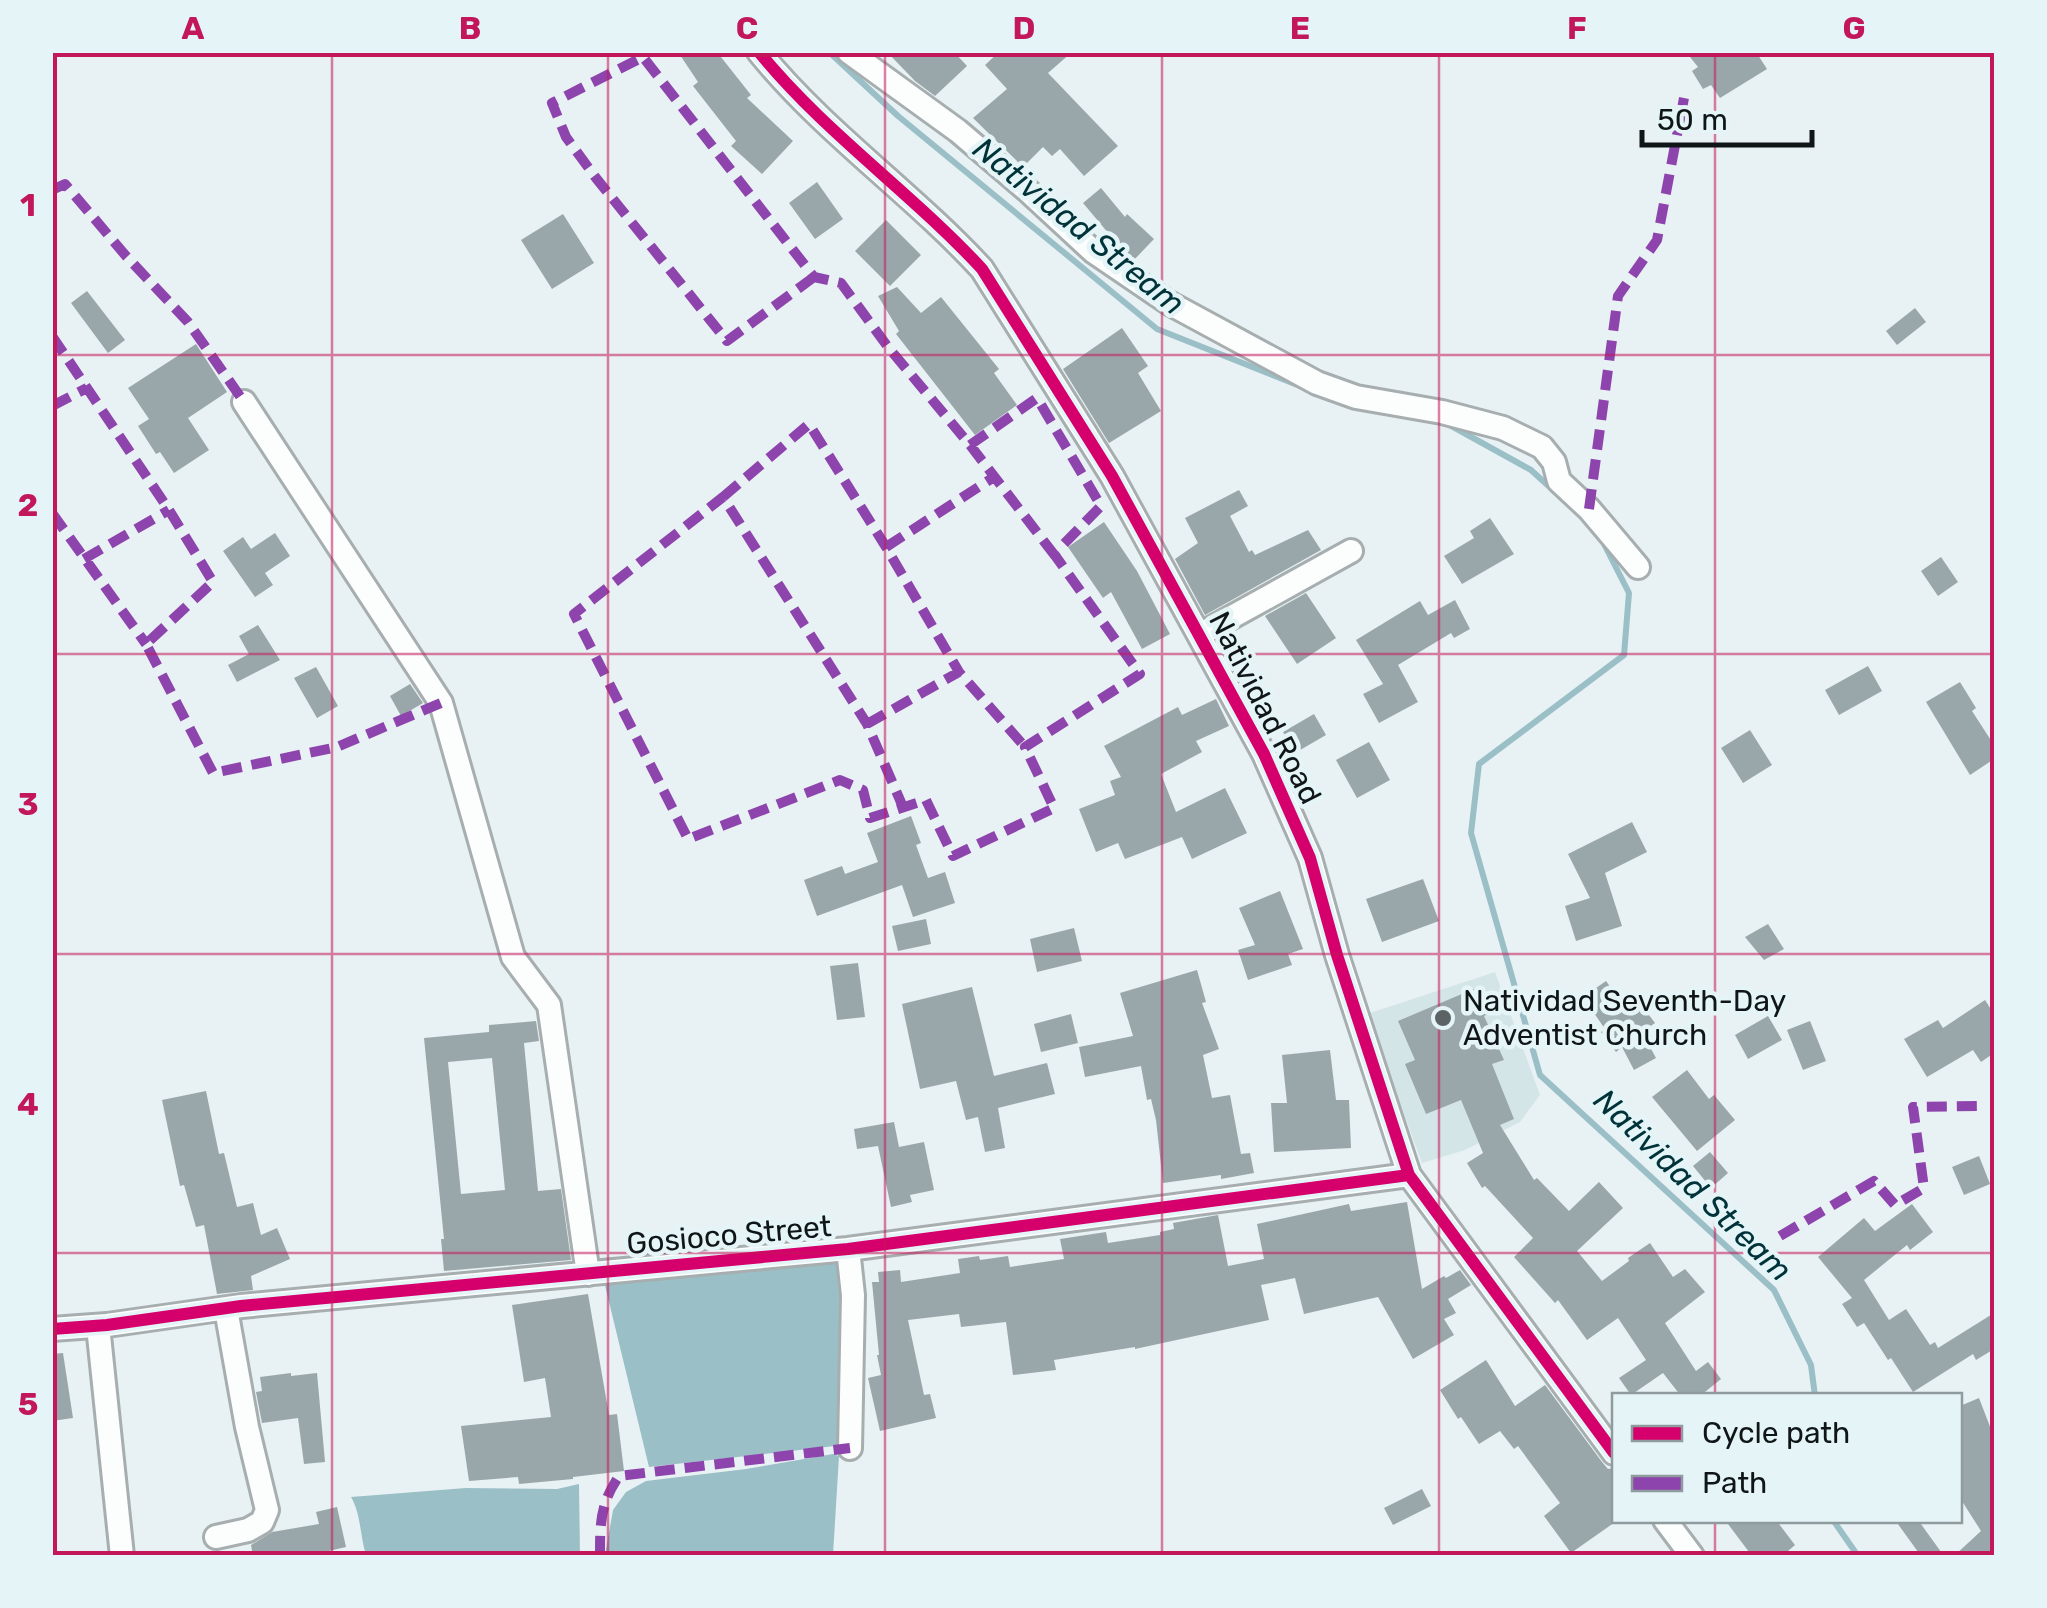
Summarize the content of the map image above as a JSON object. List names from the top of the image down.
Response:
{
  "streets": {
    "street": ["Natividad Road", "Gosioco Street"]
  },
  "crossings": [
    ["Natividad Road", "Gosioco Street"]
  ],
  "water": ["Natividad Stream"],
  "places": ["Natividad Seventh-Day Adventist Church"],
  "legend": ["Cycle path", "Path"],
  "scale_bar": "50 m",
  "grid": {
    "columns": [
      "A",
      "B",
      "C",
      "D",
      "E",
      "F",
      "G"
    ],
    "rows": [
      "1",
      "2",
      "3",
      "4",
      "5"
    ]
  }
}
